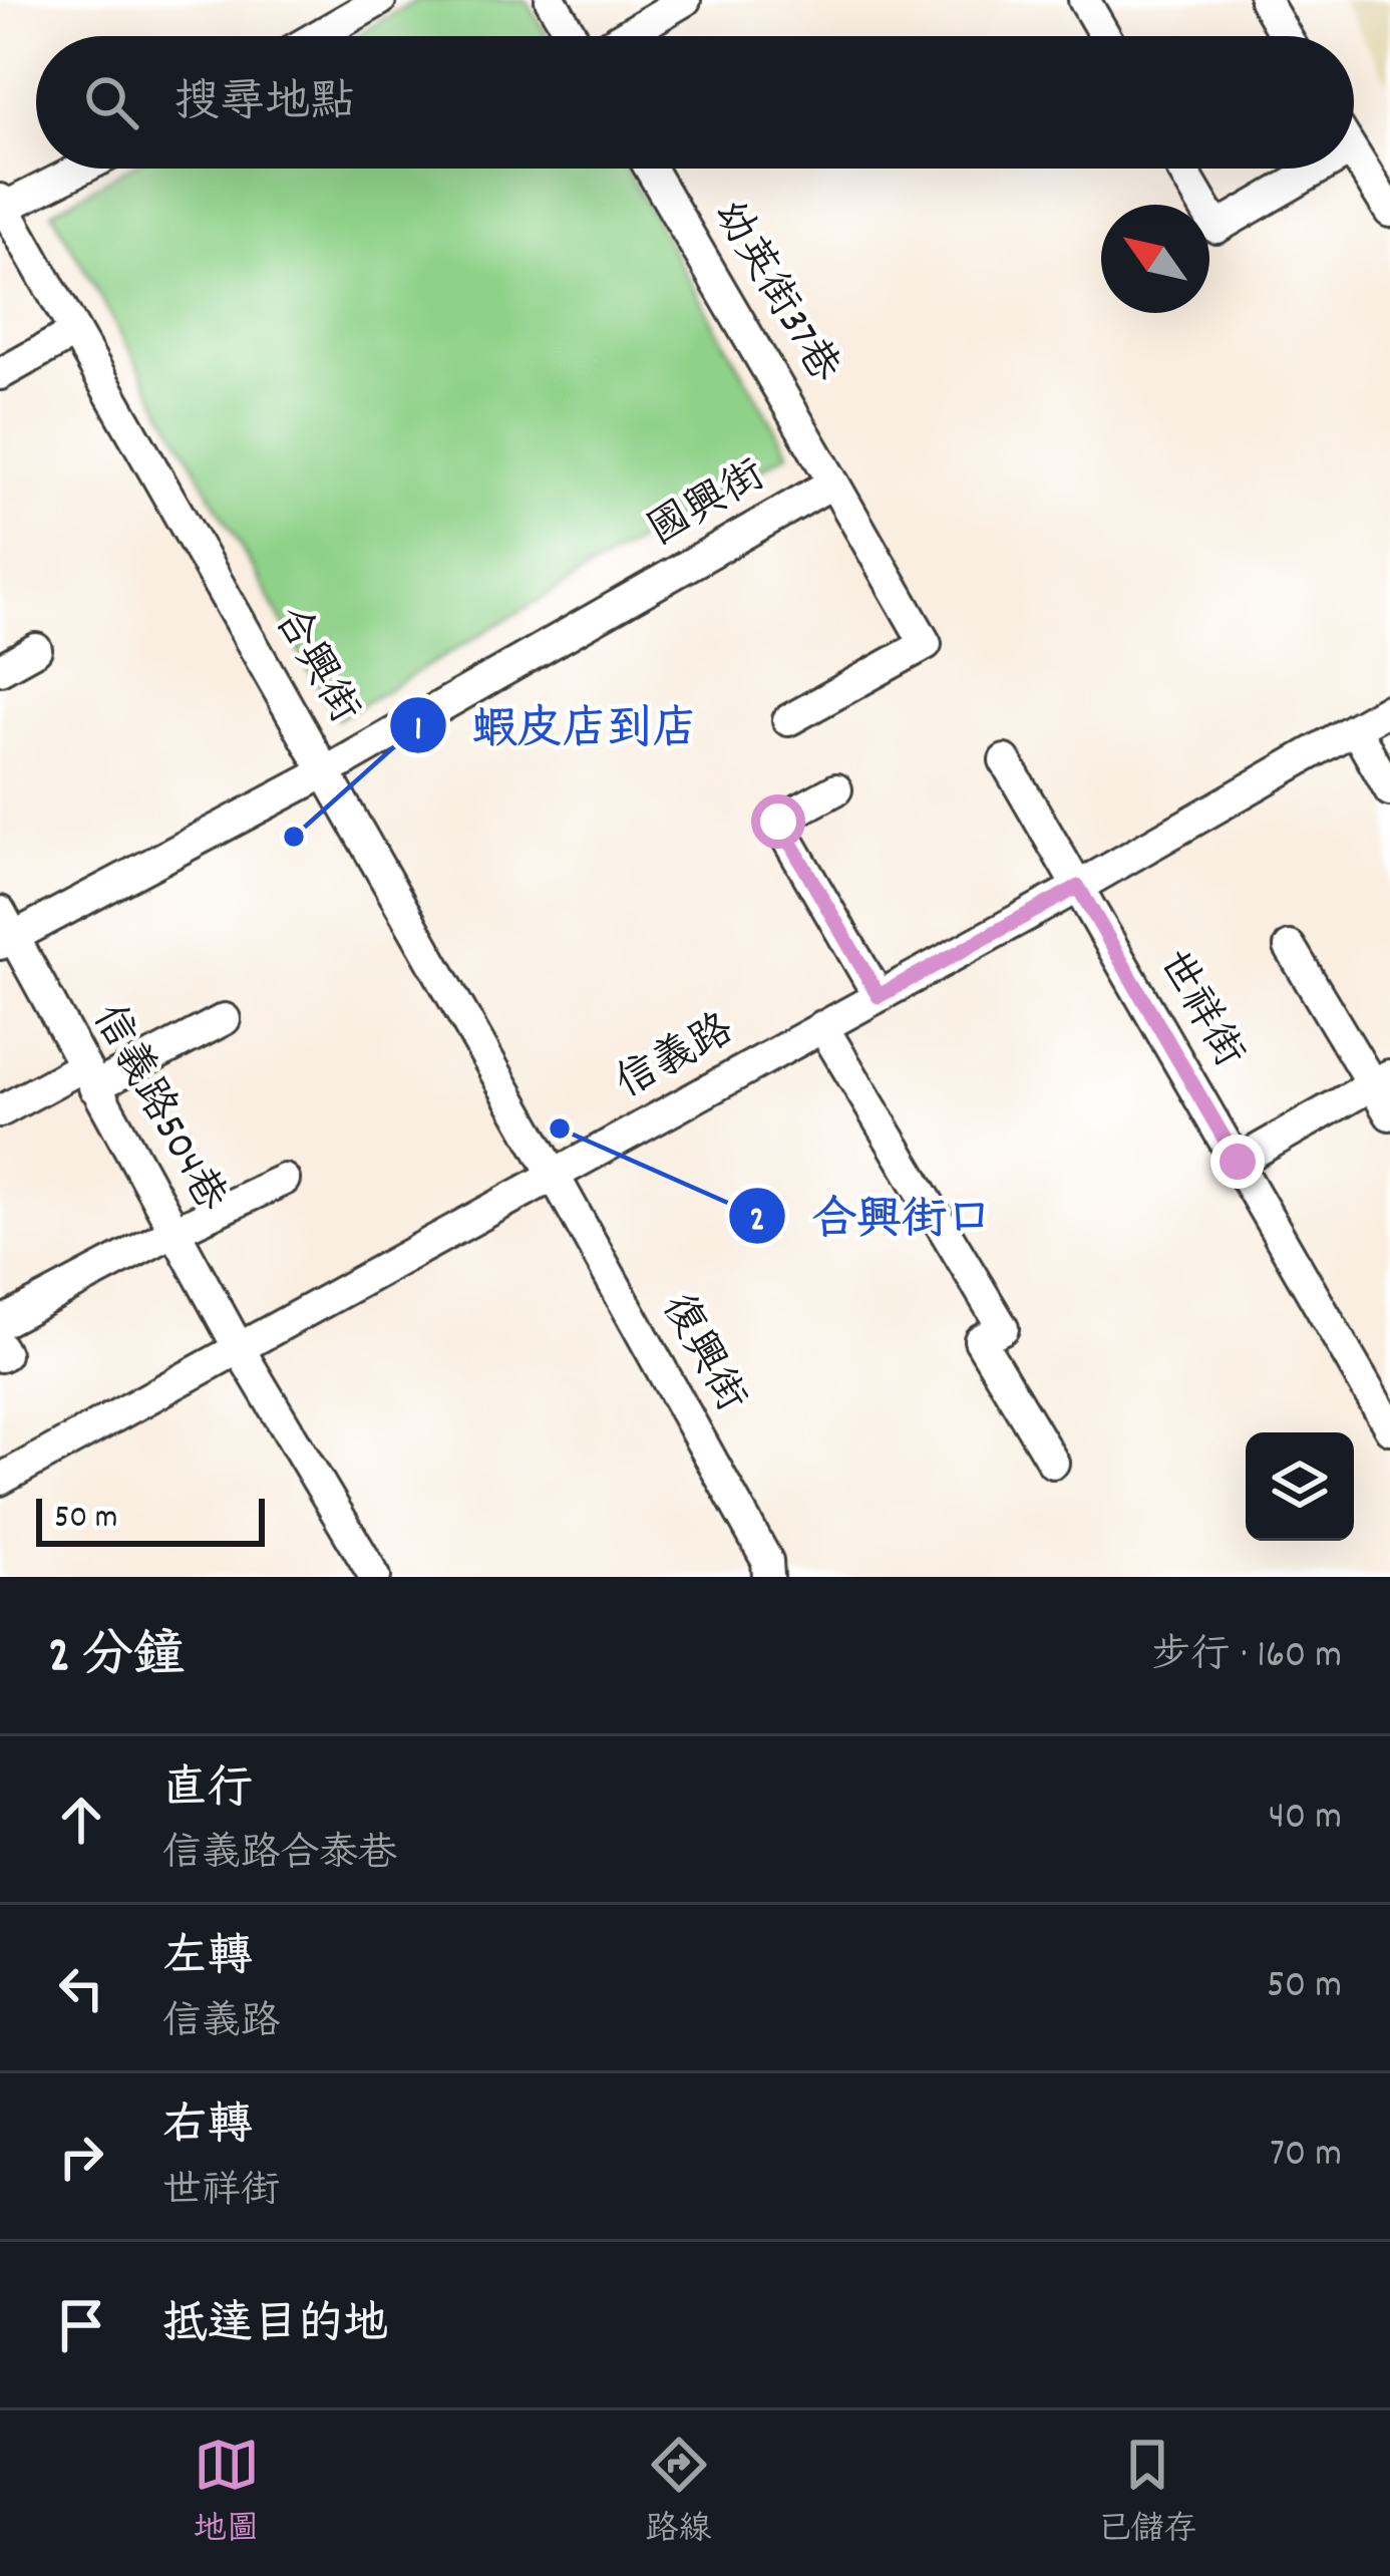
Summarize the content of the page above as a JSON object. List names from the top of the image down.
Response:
{
  "streets": {
    "street": [
      "幼英街37巷",
      "國興街",
      "合興街",
      "世祥街",
      "信義路",
      "信義路504巷",
      "復興街"
    ]
  },
  "crossings": [
    ["幼英街37巷", "國興街"],
    ["國興街", "合興街"],
    ["國興街", "信義路504巷"],
    ["合興街", "信義路"],
    ["合興街", "復興街"],
    ["世祥街", "信義路"],
    ["信義路", "信義路504巷"],
    ["信義路", "復興街"]
  ],
  "places": ["蝦皮店到店", "合興街口"],
  "scale_bar": "50 m",
  "north": "top left",
  "page": {
    "search": "搜尋地點",
    "scale": "50 m",
    "heading": ["2 分鐘", "步行 · 160 m"],
    "list": [
      ["直行", "信義路合泰巷", "40 m"],
      ["左轉", "信義路", "50 m"],
      ["右轉", "世祥街", "70 m"],
      "抵達目的地"
    ],
    "nav": ["地圖", "路線", "已儲存"]
  }
}
